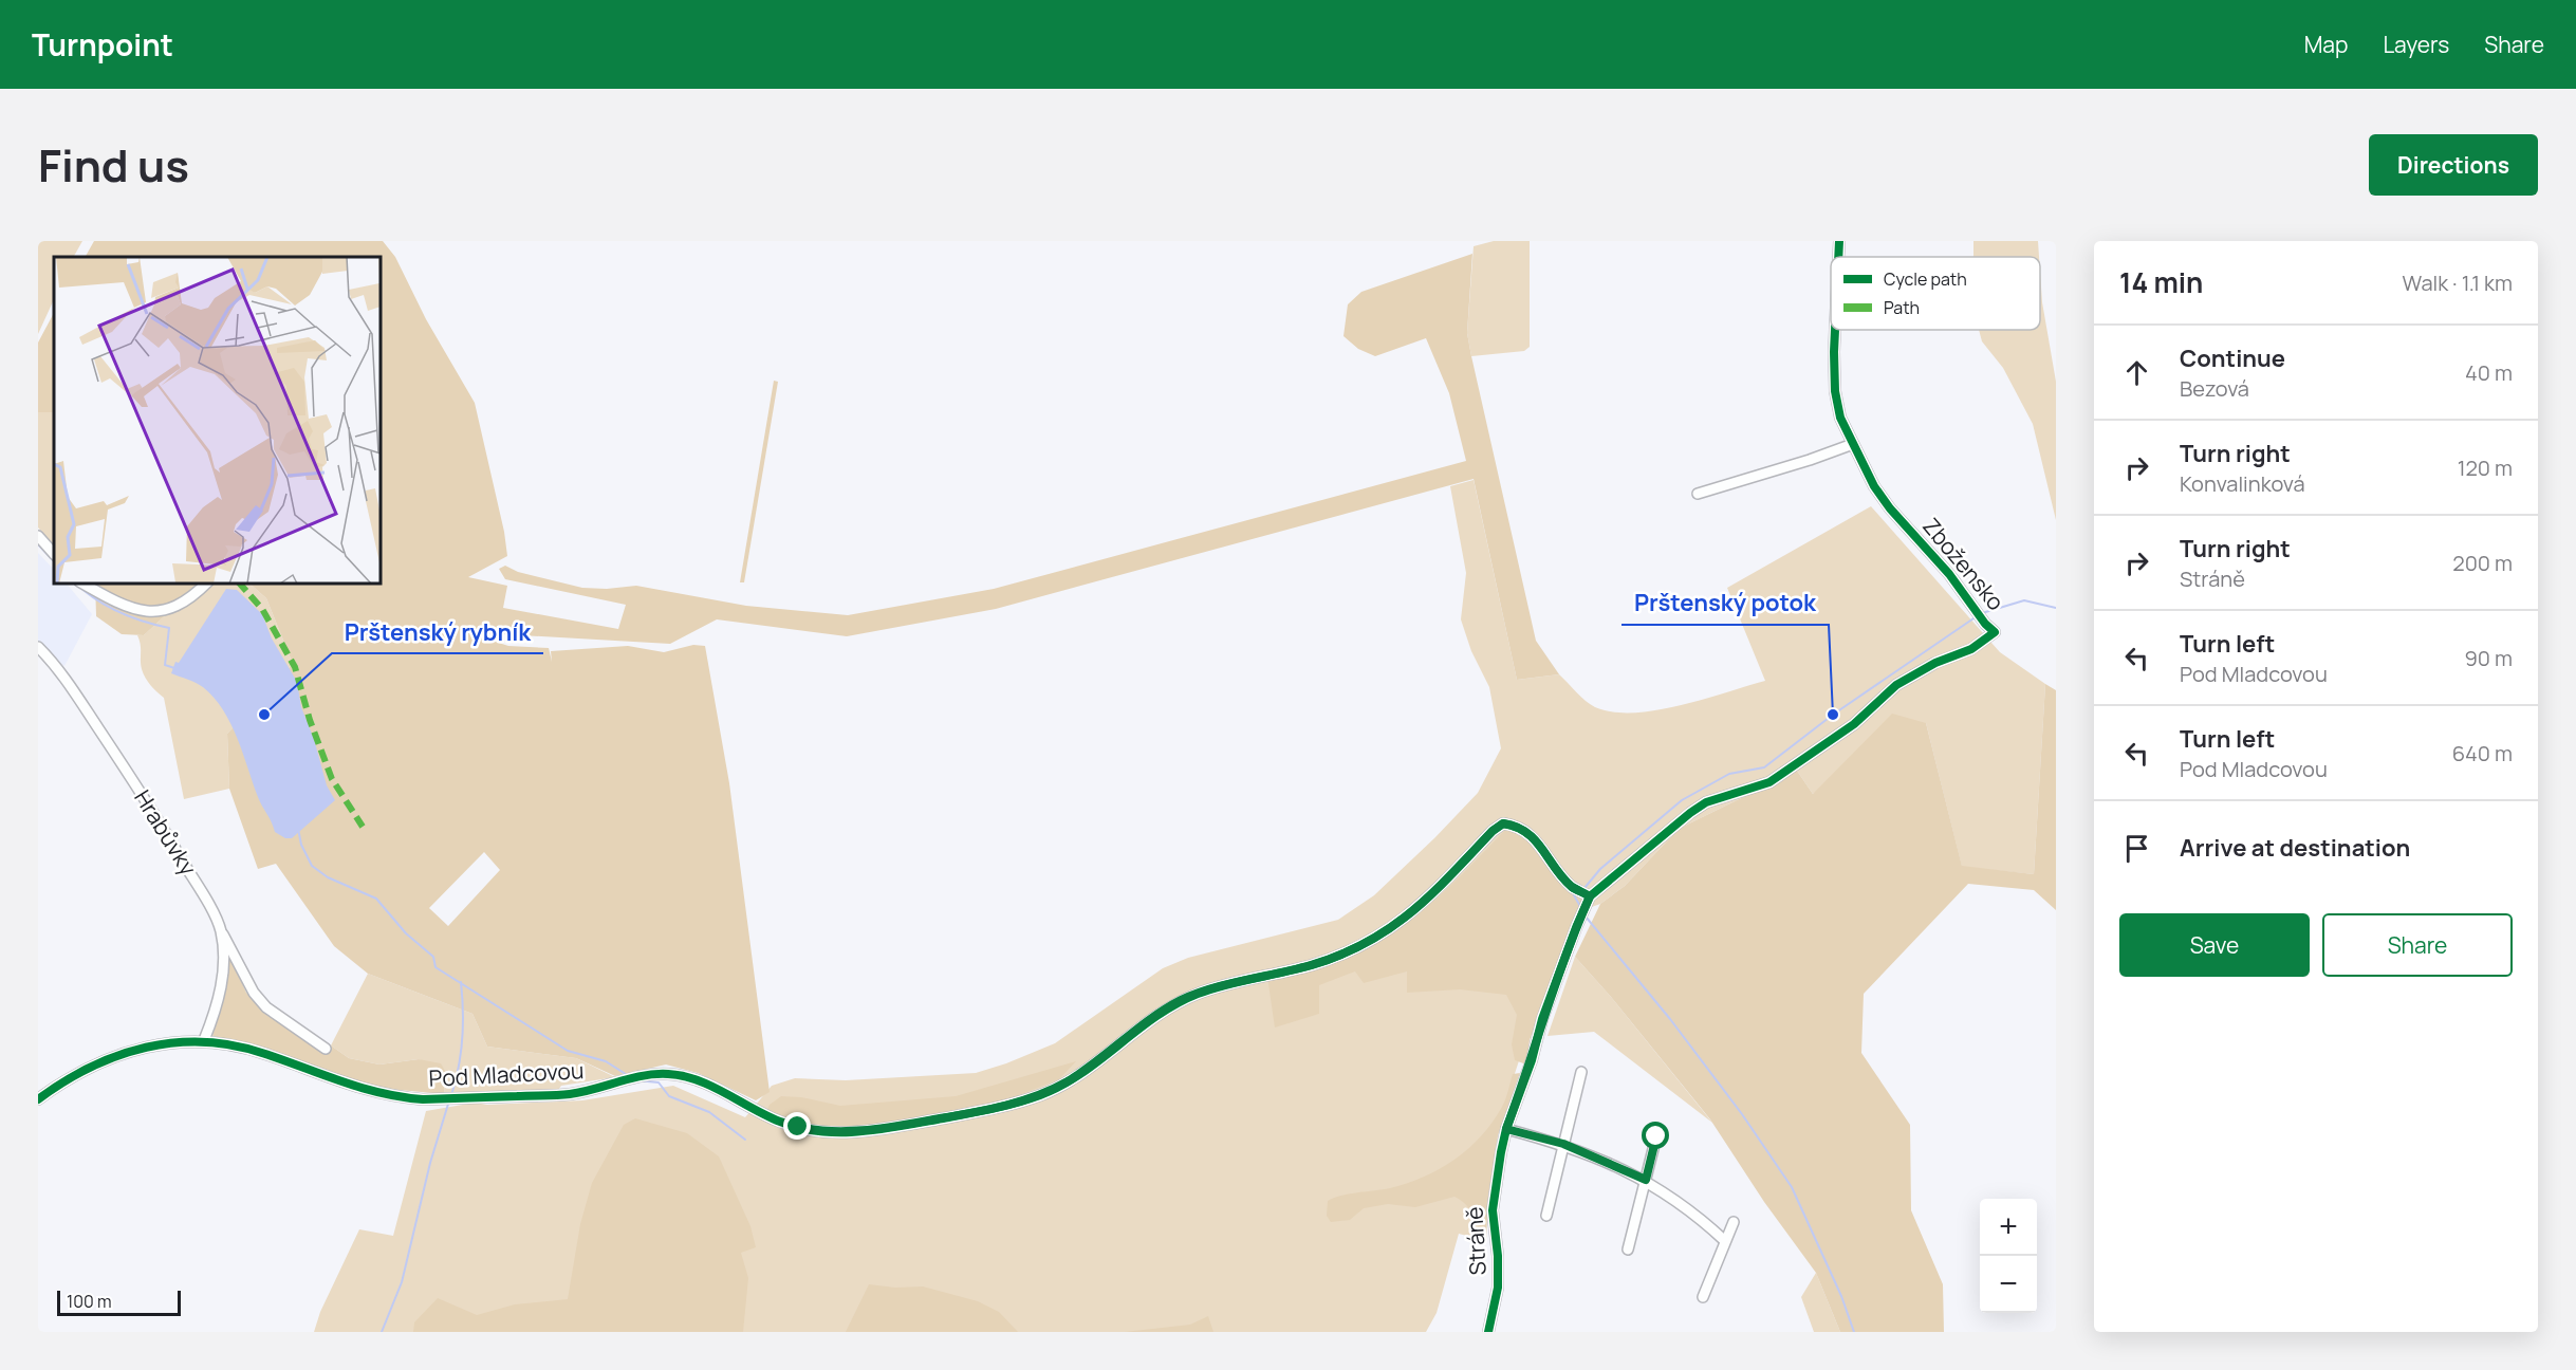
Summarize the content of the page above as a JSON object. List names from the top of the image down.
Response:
{
  "streets": {
    "street": [
      "Zbožensko",
      "Hrabůvky",
      "Pod Mladcovou",
      "Stráně"
    ]
  },
  "crossings": [
    ["Zbožensko", "Pod Mladcovou"],
    ["Zbožensko", "Stráně"],
    ["Hrabůvky", "Pod Mladcovou"],
    ["Pod Mladcovou", "Stráně"]
  ],
  "places": ["Prštenský rybník", "Prštenský potok"],
  "legend": ["Cycle path", "Path"],
  "scale_bar": "100 m",
  "page": {
    "header": "Turnpoint",
    "nav": ["Map", "Layers", "Share"],
    "title": "Find us",
    "buttons": [
      "Directions",
      ["Save", "Share"]
    ],
    "heading": ["14 min", "Walk · 1.1 km"],
    "list": [
      ["Continue", "Bezová", "40 m"],
      ["Turn right", "Konvalinková", "120 m"],
      ["Turn right", "Stráně", "200 m"],
      ["Turn left", "Pod Mladcovou", "90 m"],
      ["Turn left", "Pod Mladcovou", "640 m"],
      "Arrive at destination"
    ],
    "map_buttons": ["+", "−"],
    "scale": "100 m"
  }
}
